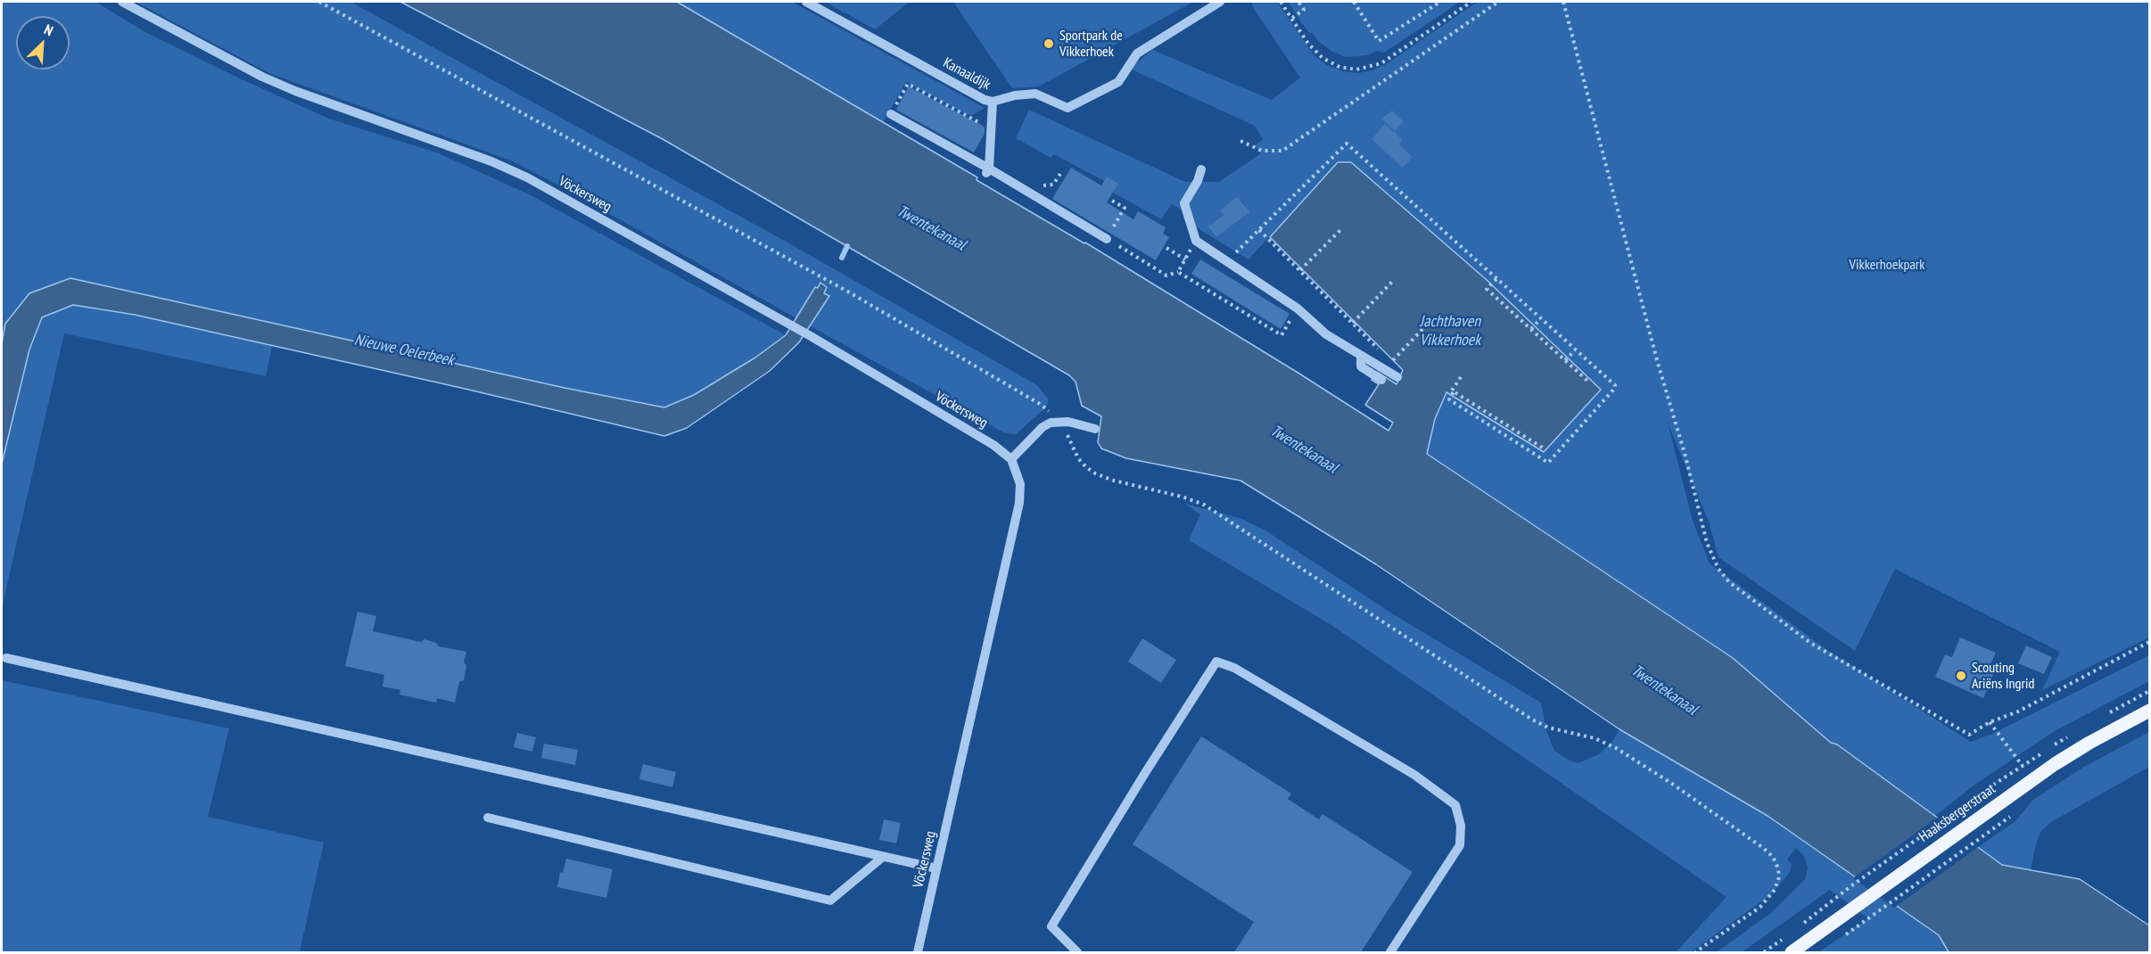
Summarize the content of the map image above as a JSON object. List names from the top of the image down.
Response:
{
  "streets": {
    "main road": ["Haaksbergerstraat"],
    "street": ["Kanaaldijk", "Vöckersweg"]
  },
  "water": ["Twentekanaal", "Jachthaven Vikkerhoek", "Nieuwe Oelerbeek"],
  "parks": ["Vikkerhoekpark"],
  "places": ["Sportpark de Vikkerhoek", "Scouting Ariëns Ingrid"],
  "north": "top right"
}
